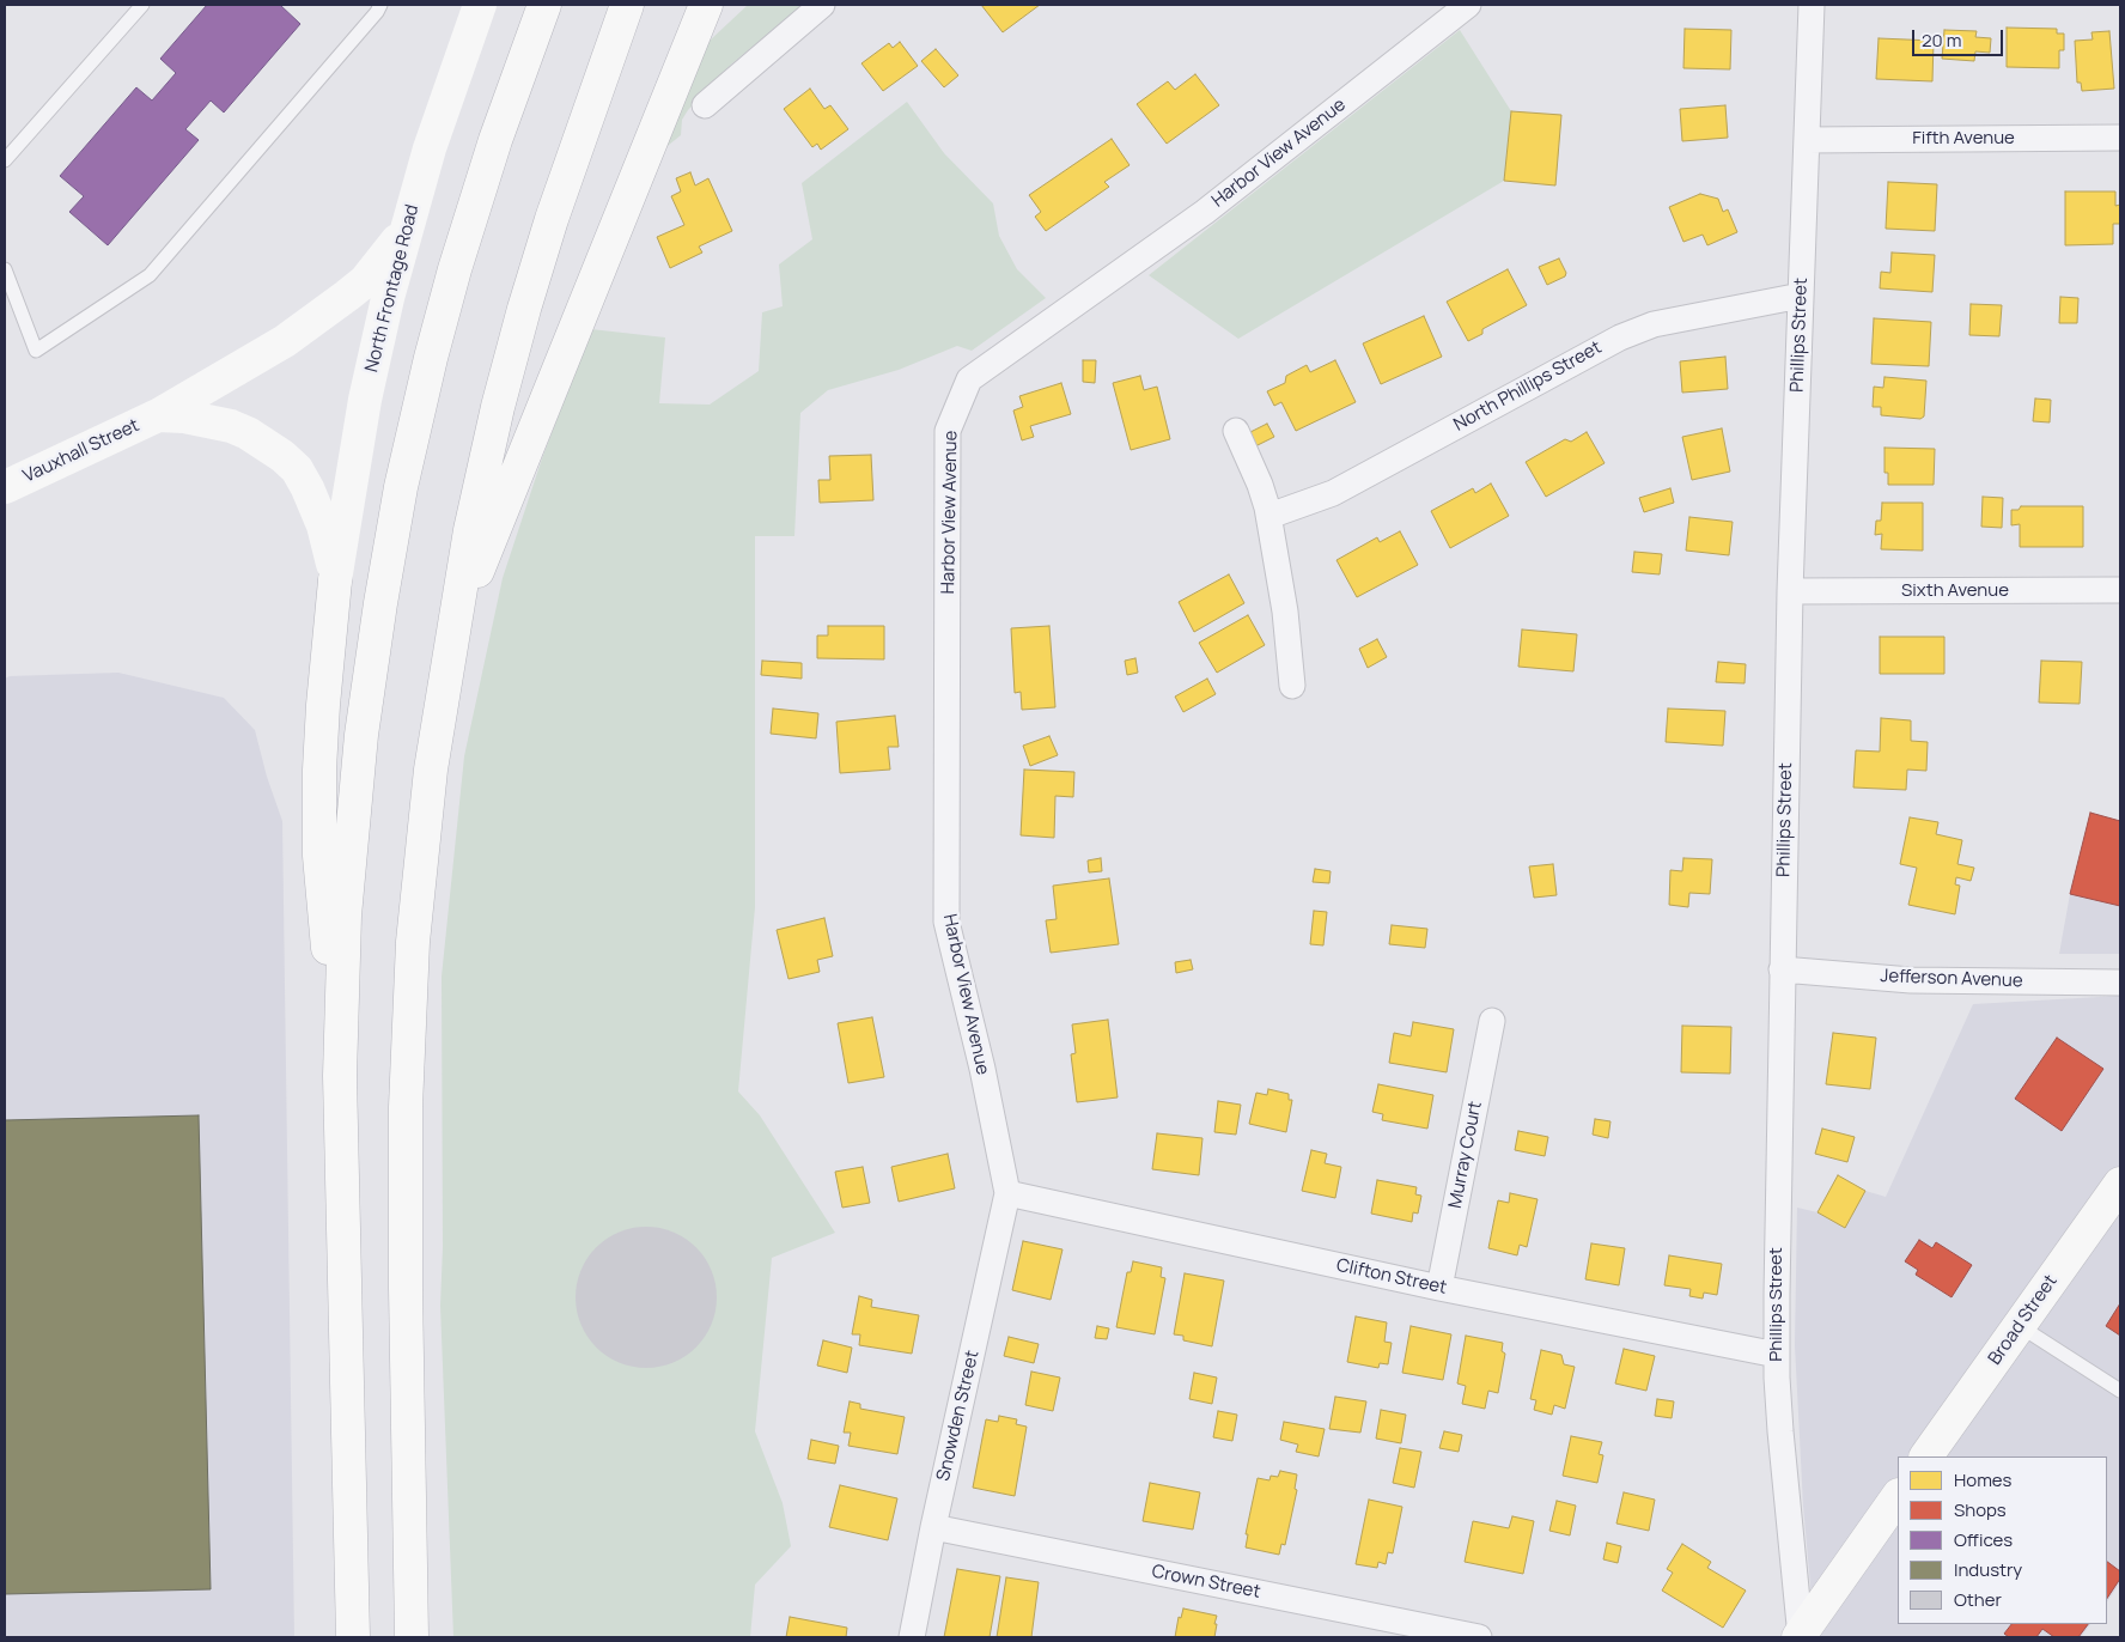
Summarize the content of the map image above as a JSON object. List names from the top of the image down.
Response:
{
  "streets": {
    "main road": ["North Frontage Road", "Vauxhall Street", "Broad Street"],
    "street": [
      "Fifth Avenue",
      "Harbor View Avenue",
      "Phillips Street",
      "North Phillips Street",
      "Sixth Avenue",
      "Jefferson Avenue",
      "Murray Court",
      "Clifton Street",
      "Snowden Street",
      "Crown Street"
    ]
  },
  "crossings": [
    ["Fifth Avenue", "Phillips Street"],
    ["Harbor View Avenue", "Clifton Street"],
    ["Harbor View Avenue", "Snowden Street"],
    ["North Frontage Road", "Vauxhall Street"],
    ["Phillips Street", "North Phillips Street"],
    ["Phillips Street", "Sixth Avenue"],
    ["Phillips Street", "Jefferson Avenue"],
    ["Phillips Street", "Clifton Street"],
    ["Murray Court", "Clifton Street"],
    ["Clifton Street", "Snowden Street"],
    ["Snowden Street", "Crown Street"]
  ],
  "legend": [
    "Homes",
    "Shops",
    "Offices",
    "Industry",
    "Other"
  ],
  "scale_bar": "20 m"
}
